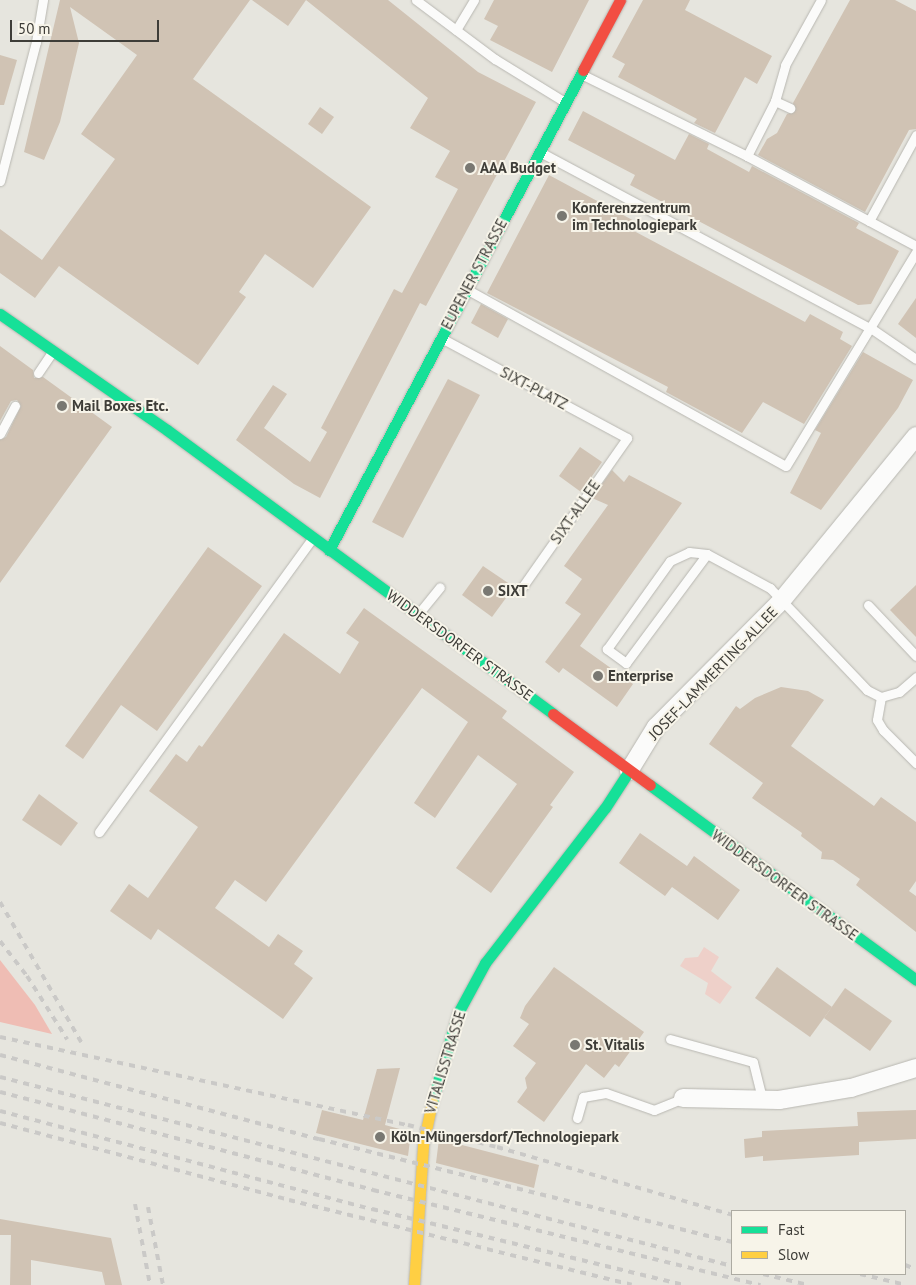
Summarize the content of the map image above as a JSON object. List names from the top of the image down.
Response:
{
  "streets": {
    "street": [
      "EUPENER STRASSE",
      "WIDDERSDORFER STRASSE",
      "JOSEF-LAMMERTING-ALLEE",
      "VITALISSTRASSE"
    ],
    "lane": ["SIXT-PLATZ", "SIXT-ALLEE"]
  },
  "crossings": [
    ["EUPENER STRASSE", "SIXT-PLATZ"],
    ["EUPENER STRASSE", "WIDDERSDORFER STRASSE"],
    ["SIXT-PLATZ", "SIXT-ALLEE"],
    ["WIDDERSDORFER STRASSE", "JOSEF-LAMMERTING-ALLEE"],
    ["WIDDERSDORFER STRASSE", "VITALISSTRASSE"],
    ["JOSEF-LAMMERTING-ALLEE", "VITALISSTRASSE"]
  ],
  "places": [
    "AAA Budget",
    "Konferenzzentrum im Technologiepark",
    "Mail Boxes Etc.",
    "SIXT",
    "Enterprise",
    "St. Vitalis",
    "Köln-Müngersdorf/Technologiepark"
  ],
  "legend": ["Fast", "Slow"],
  "scale_bar": "50 m"
}
